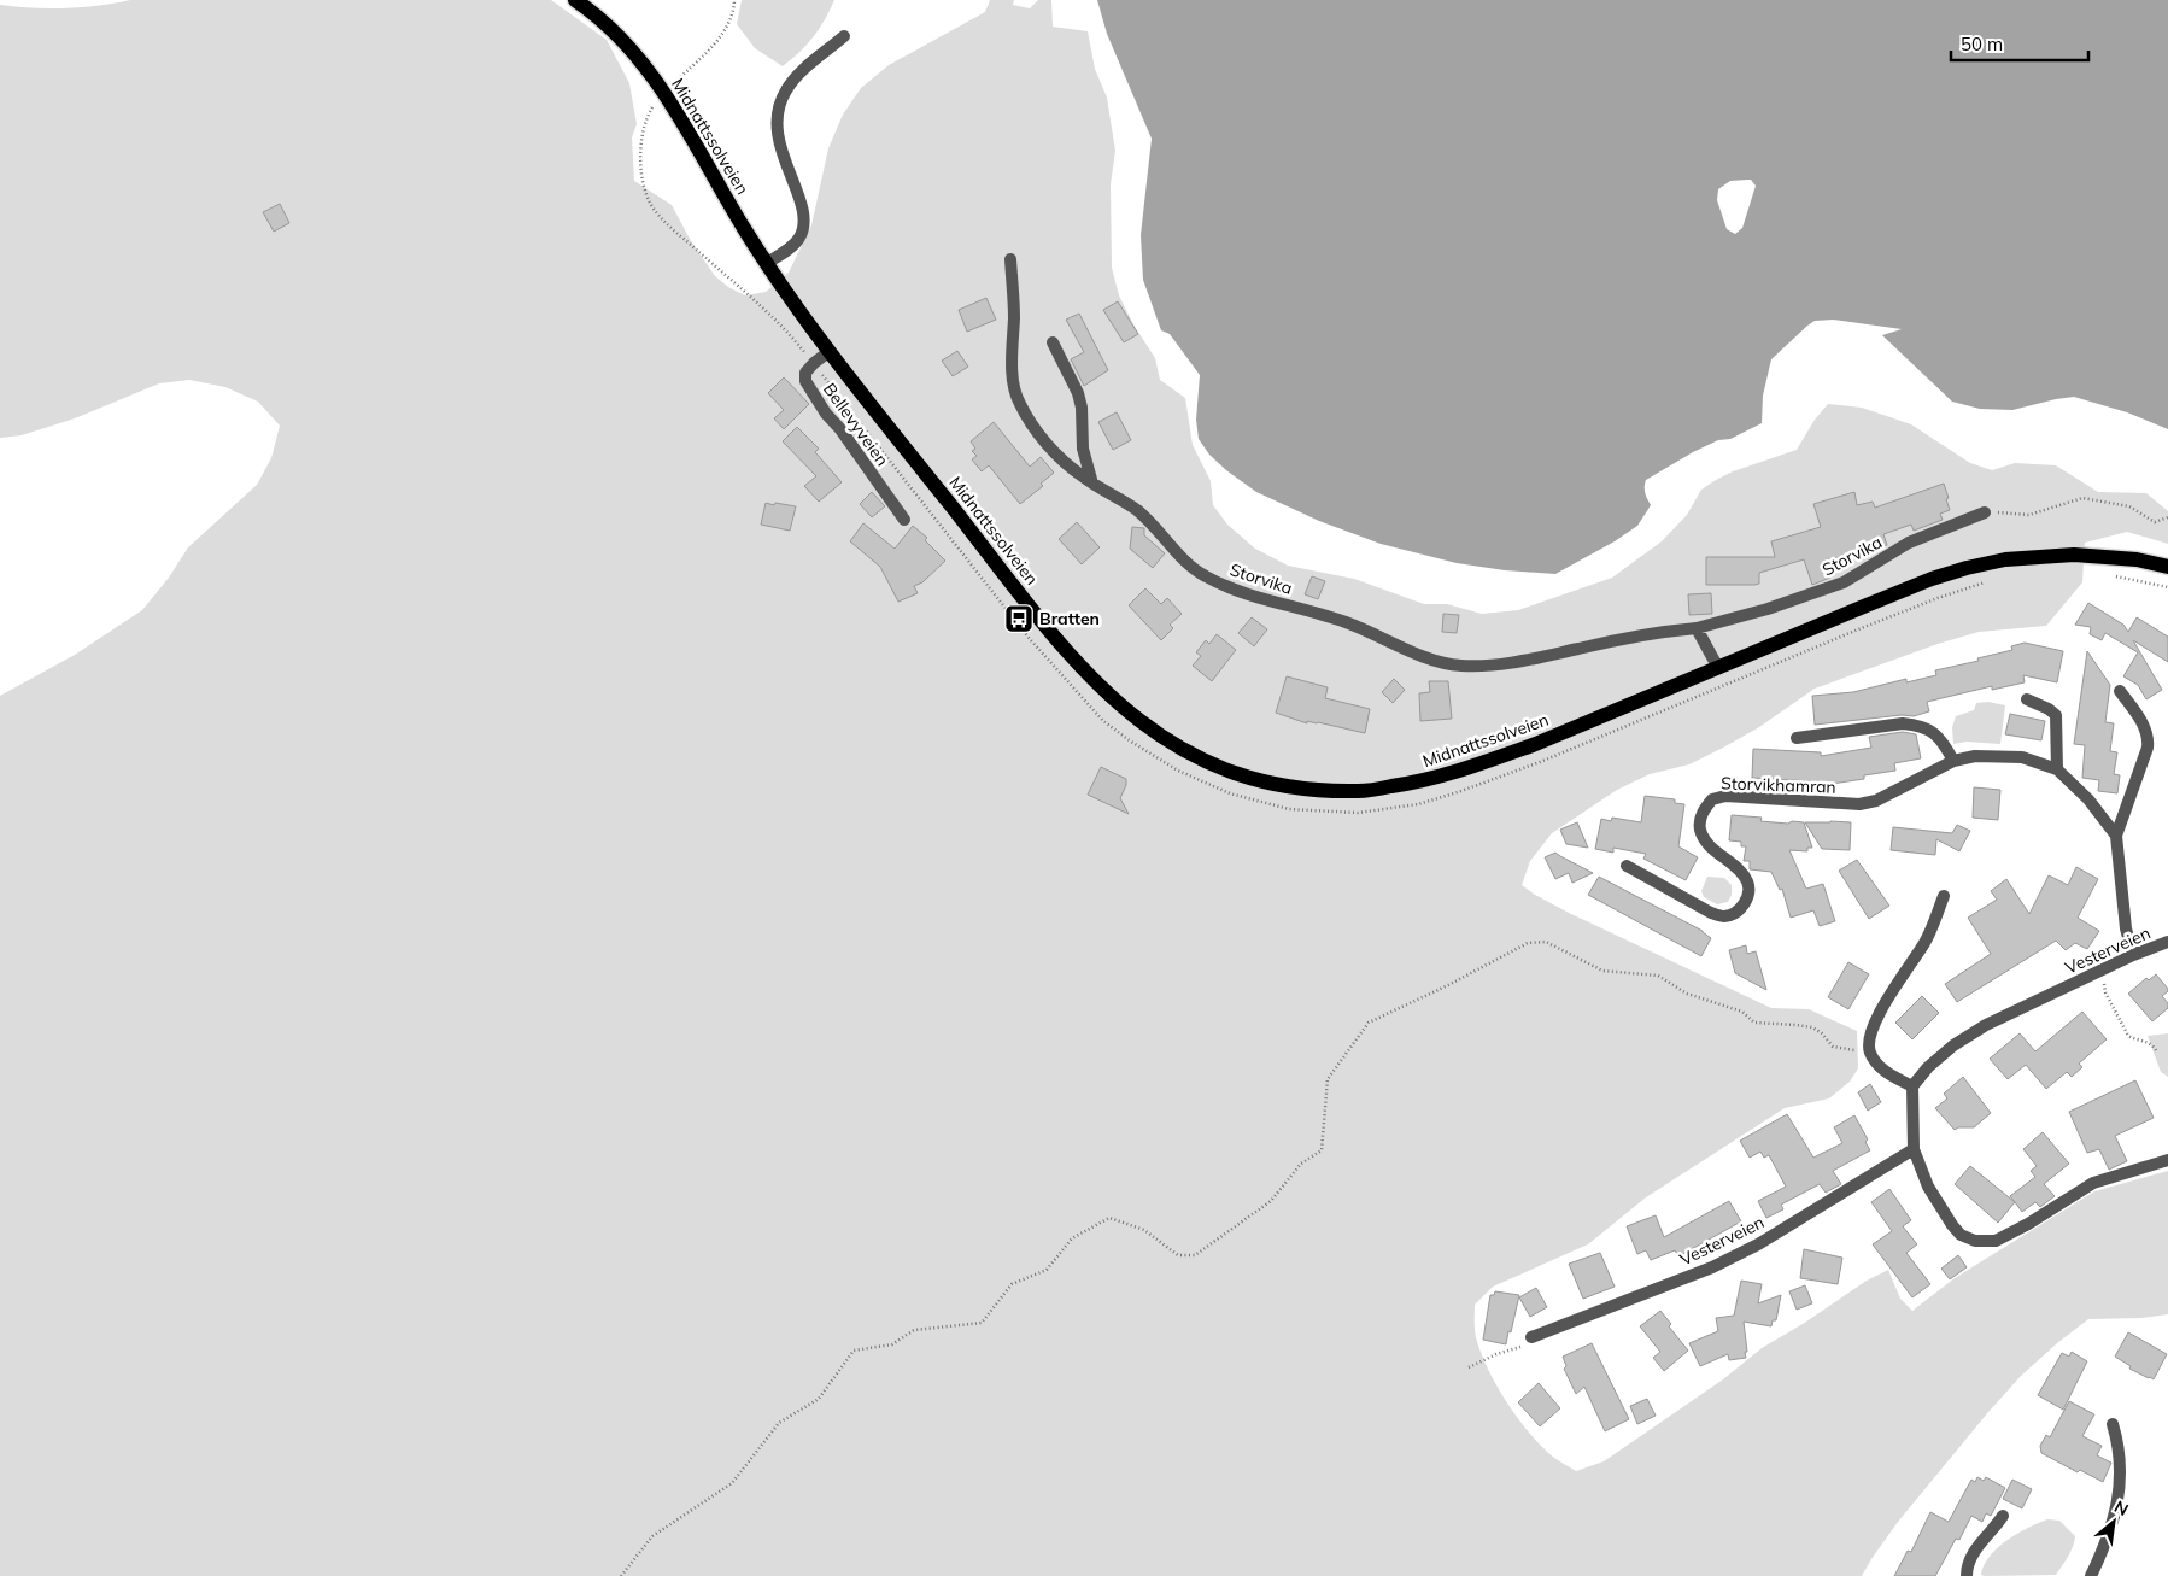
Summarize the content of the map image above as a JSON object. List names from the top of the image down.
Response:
{
  "streets": {
    "main road": ["Midnattssolveien"],
    "street": [
      "Bellevyveien",
      "Storvika",
      "Storvikhamran",
      "Vesterveien"
    ]
  },
  "places": {
    "bus stop": ["Bratten"]
  },
  "scale_bar": "50 m",
  "north": "top right"
}
